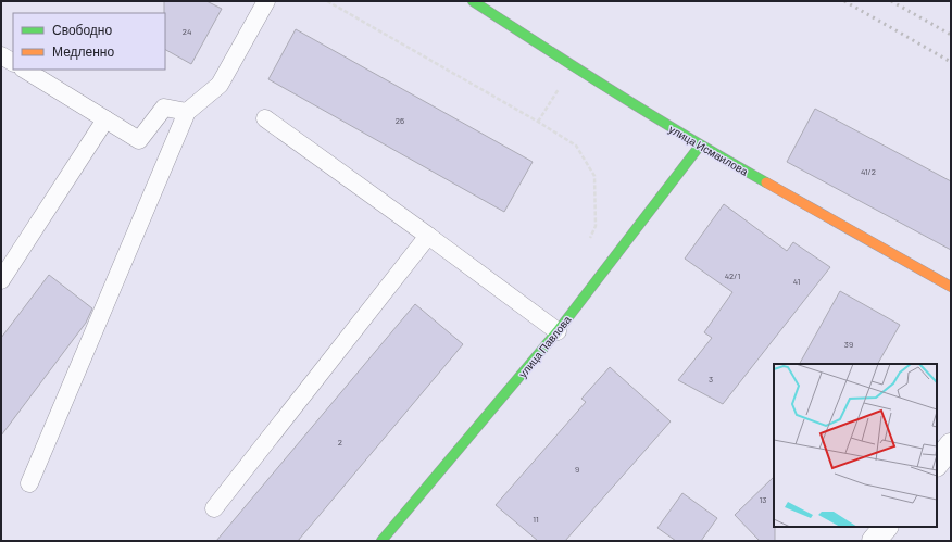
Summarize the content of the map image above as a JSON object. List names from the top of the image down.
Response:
{
  "streets": {
    "main road": ["улица Исмаилова", "улица Павлова"]
  },
  "crossings": [
    ["улица Исмаилова", "улица Павлова"]
  ],
  "house_numbers": [
    "24",
    "26",
    "41/2",
    "42/1",
    "41",
    "39",
    "3",
    "2",
    "9",
    "13",
    "11"
  ],
  "legend": ["Свободно", "Медленно"]
}
